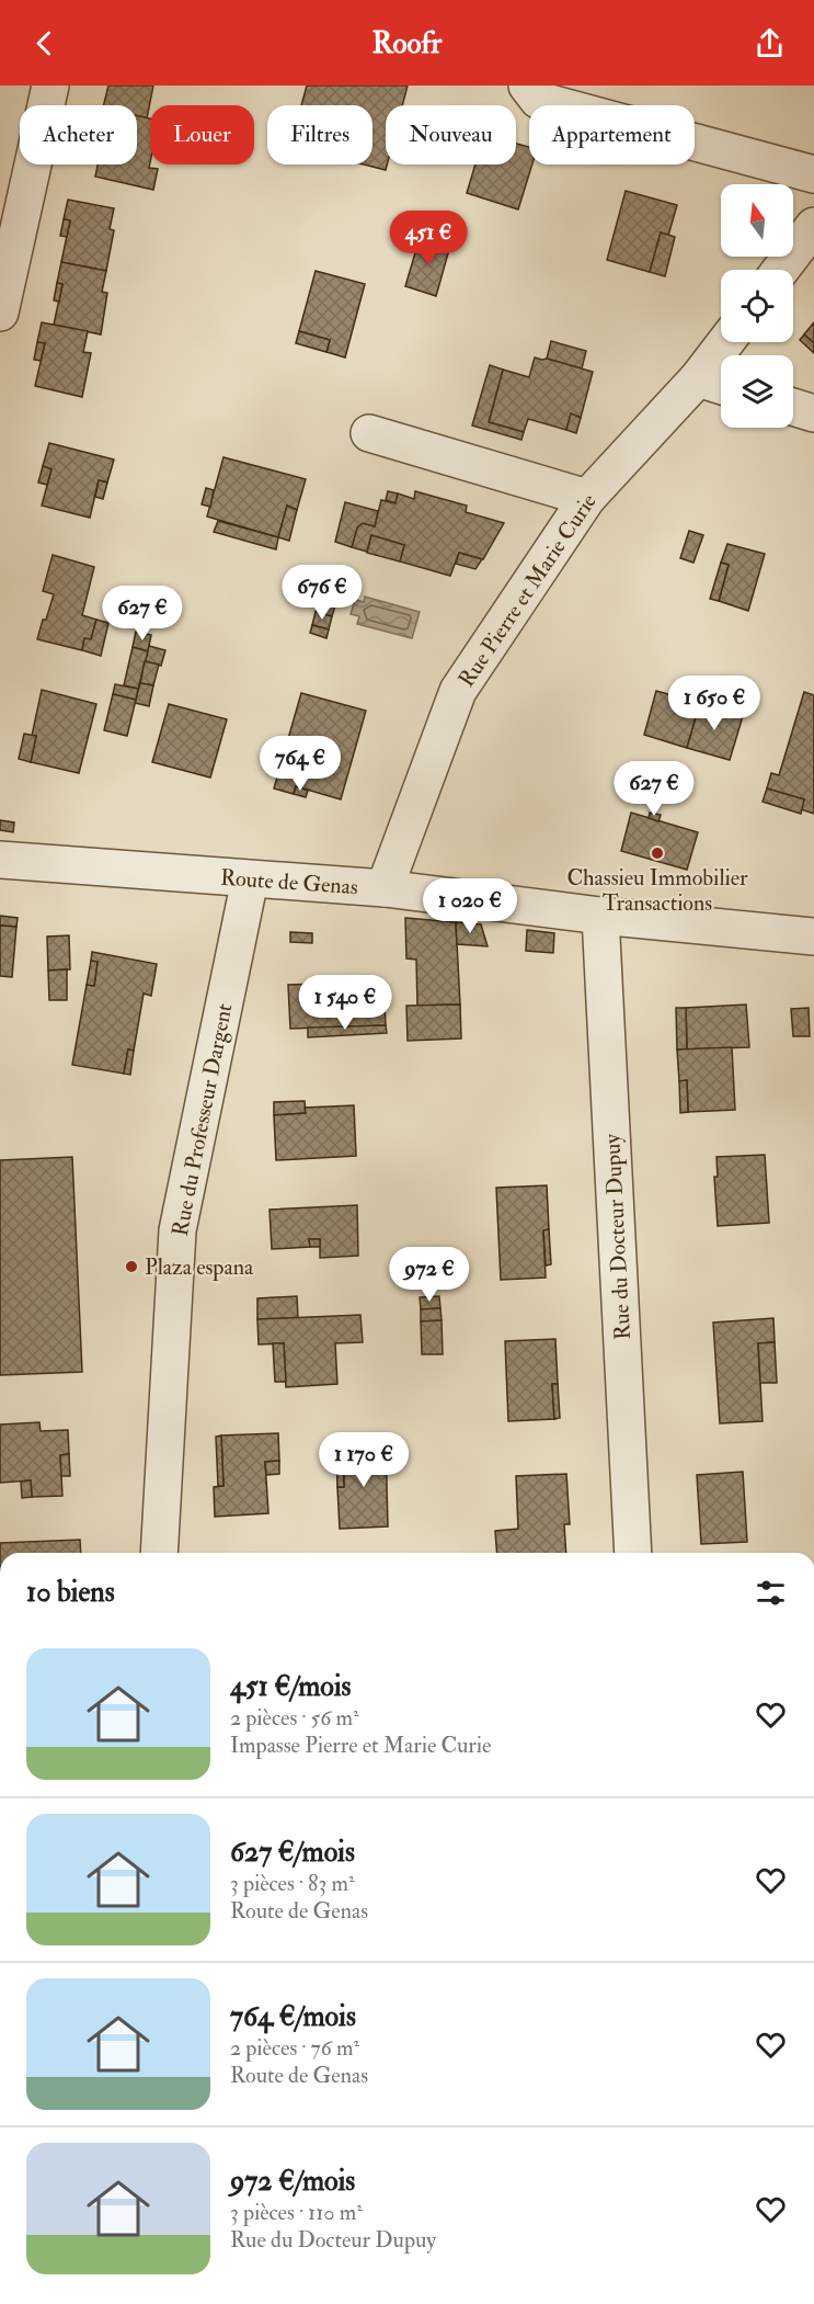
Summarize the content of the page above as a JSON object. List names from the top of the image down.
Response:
{
  "streets": {
    "street": [
      "Rue Pierre et Marie Curie",
      "Route de Genas",
      "Rue du Professeur Dargent",
      "Rue du Docteur Dupuy"
    ]
  },
  "crossings": [
    ["Rue Pierre et Marie Curie", "Route de Genas"],
    ["Route de Genas", "Rue du Professeur Dargent"],
    ["Route de Genas", "Rue du Docteur Dupuy"]
  ],
  "places": ["Chassieu Immobilier Transactions", "Plaza espana"],
  "north": "top",
  "page": {
    "header": "Roofr",
    "chip": [
      "Acheter",
      "Louer",
      "Filtres",
      "Nouveau",
      "Appartement"
    ],
    "price": [
      "451 €",
      "676 €",
      "627 €",
      "1 650 €",
      "764 €",
      "627 €",
      "1 020 €",
      "1 540 €",
      "972 €",
      "1 170 €"
    ],
    "heading": "10 biens",
    "list": [
      {
        "name": "451 €/mois",
        "note": "2 pièces · 56 m² · Impasse Pierre et Marie Curie"
      },
      {
        "name": "627 €/mois",
        "note": "3 pièces · 83 m² · Route de Genas"
      },
      {
        "name": "764 €/mois",
        "note": "2 pièces · 76 m² · Route de Genas"
      },
      {
        "name": "972 €/mois",
        "note": "3 pièces · 110 m² · Rue du Docteur Dupuy"
      }
    ]
  }
}
